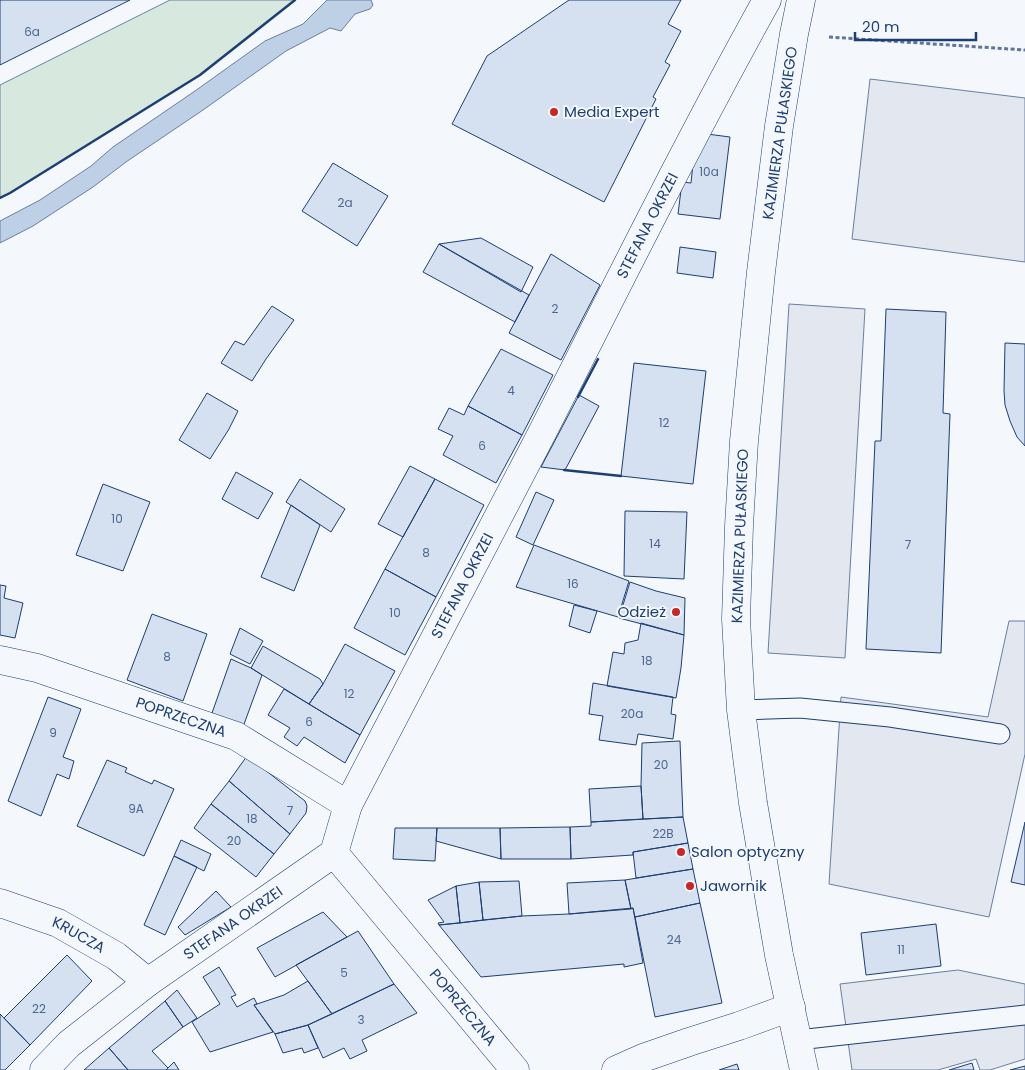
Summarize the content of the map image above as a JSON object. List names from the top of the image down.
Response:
{
  "streets": {
    "street": [
      "KAZIMIERZA PUŁASKIEGO",
      "STEFANA OKRZEI",
      "POPRZECZNA",
      "KRUCZA"
    ]
  },
  "crossings": [
    ["STEFANA OKRZEI", "POPRZECZNA"],
    ["STEFANA OKRZEI", "KRUCZA"]
  ],
  "places": [
    "Media Expert",
    "Odzież",
    "Salon optyczny",
    "Jawornik"
  ],
  "house_numbers": [
    "6a",
    "10a",
    "2a",
    "2",
    "4",
    "12",
    "6",
    "10",
    "14",
    "7",
    "8",
    "16",
    "10",
    "8",
    "18",
    "12",
    "20a",
    "6",
    "9",
    "20",
    "9A",
    "7",
    "18",
    "22B",
    "20",
    "24",
    "11",
    "5",
    "22",
    "3"
  ],
  "scale_bar": "20 m"
}
